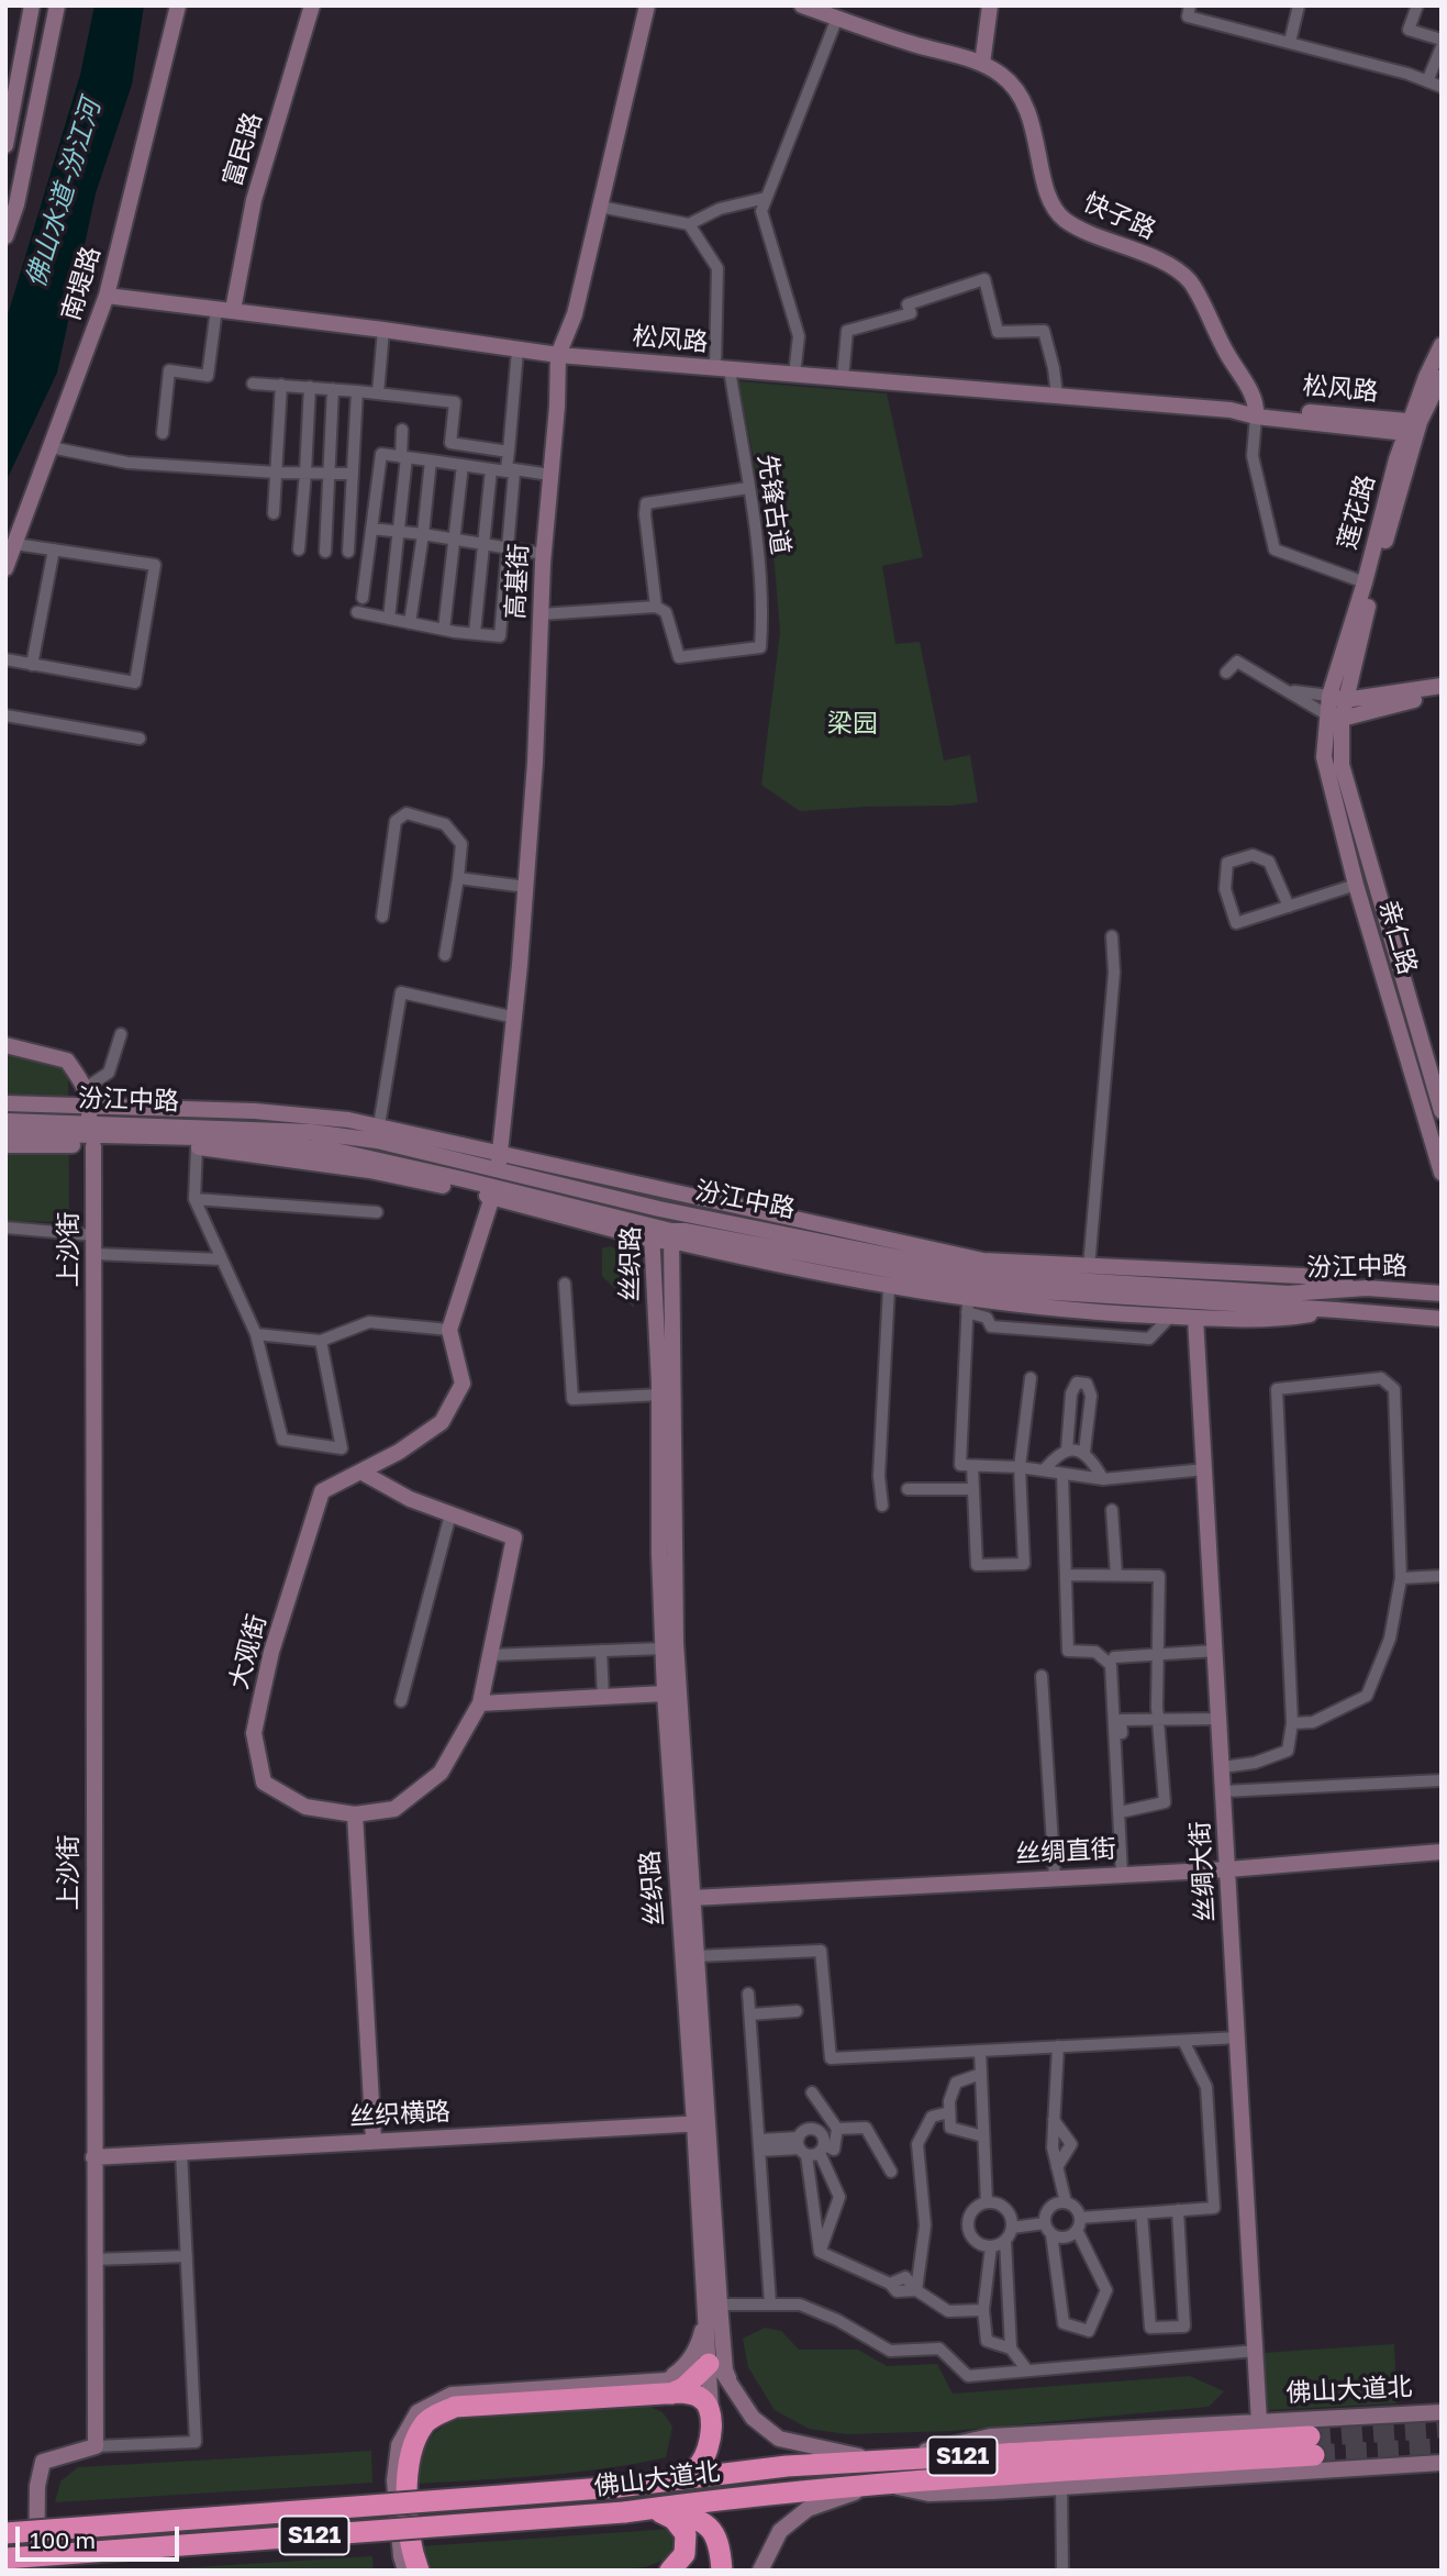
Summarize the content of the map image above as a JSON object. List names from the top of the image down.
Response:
{
  "streets": {
    "highway": ["佛山大道北", "S121"],
    "main road": [
      "富民路",
      "快子路",
      "南堤路",
      "松风路",
      "莲花路",
      "高基街",
      "亲仁路",
      "汾江中路",
      "上沙街",
      "丝织路",
      "大观街",
      "丝绸直街",
      "丝绸大街",
      "丝织横路"
    ],
    "street": ["先锋古道"]
  },
  "crossings": [
    ["富民路", "松风路"],
    ["快子路", "松风路"],
    ["南堤路", "松风路"],
    ["松风路", "先锋古道"],
    ["松风路", "莲花路"],
    ["松风路", "高基街"],
    ["高基街", "汾江中路"],
    ["汾江中路", "上沙街"],
    ["汾江中路", "丝织路"],
    ["上沙街", "丝织横路"],
    ["丝织路", "丝绸直街"],
    ["丝织路", "丝织横路"],
    ["丝绸直街", "丝绸大街"],
    ["丝绸大街", "佛山大道北"]
  ],
  "water": ["佛山水道-汾江河"],
  "parks": ["梁园"],
  "scale_bar": "100 m"
}
